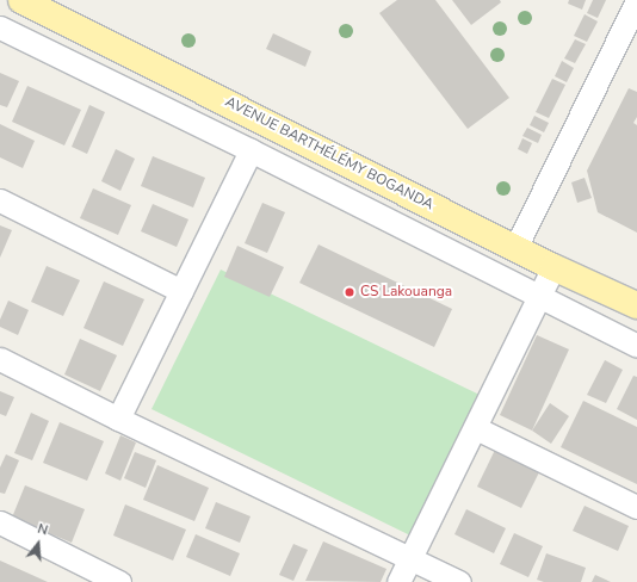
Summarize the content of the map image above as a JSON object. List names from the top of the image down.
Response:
{
  "streets": {
    "main road": ["AVENUE BARTHÉLÉMY BOGANDA"]
  },
  "places": ["CS Lakouanga"],
  "north": "top"
}
